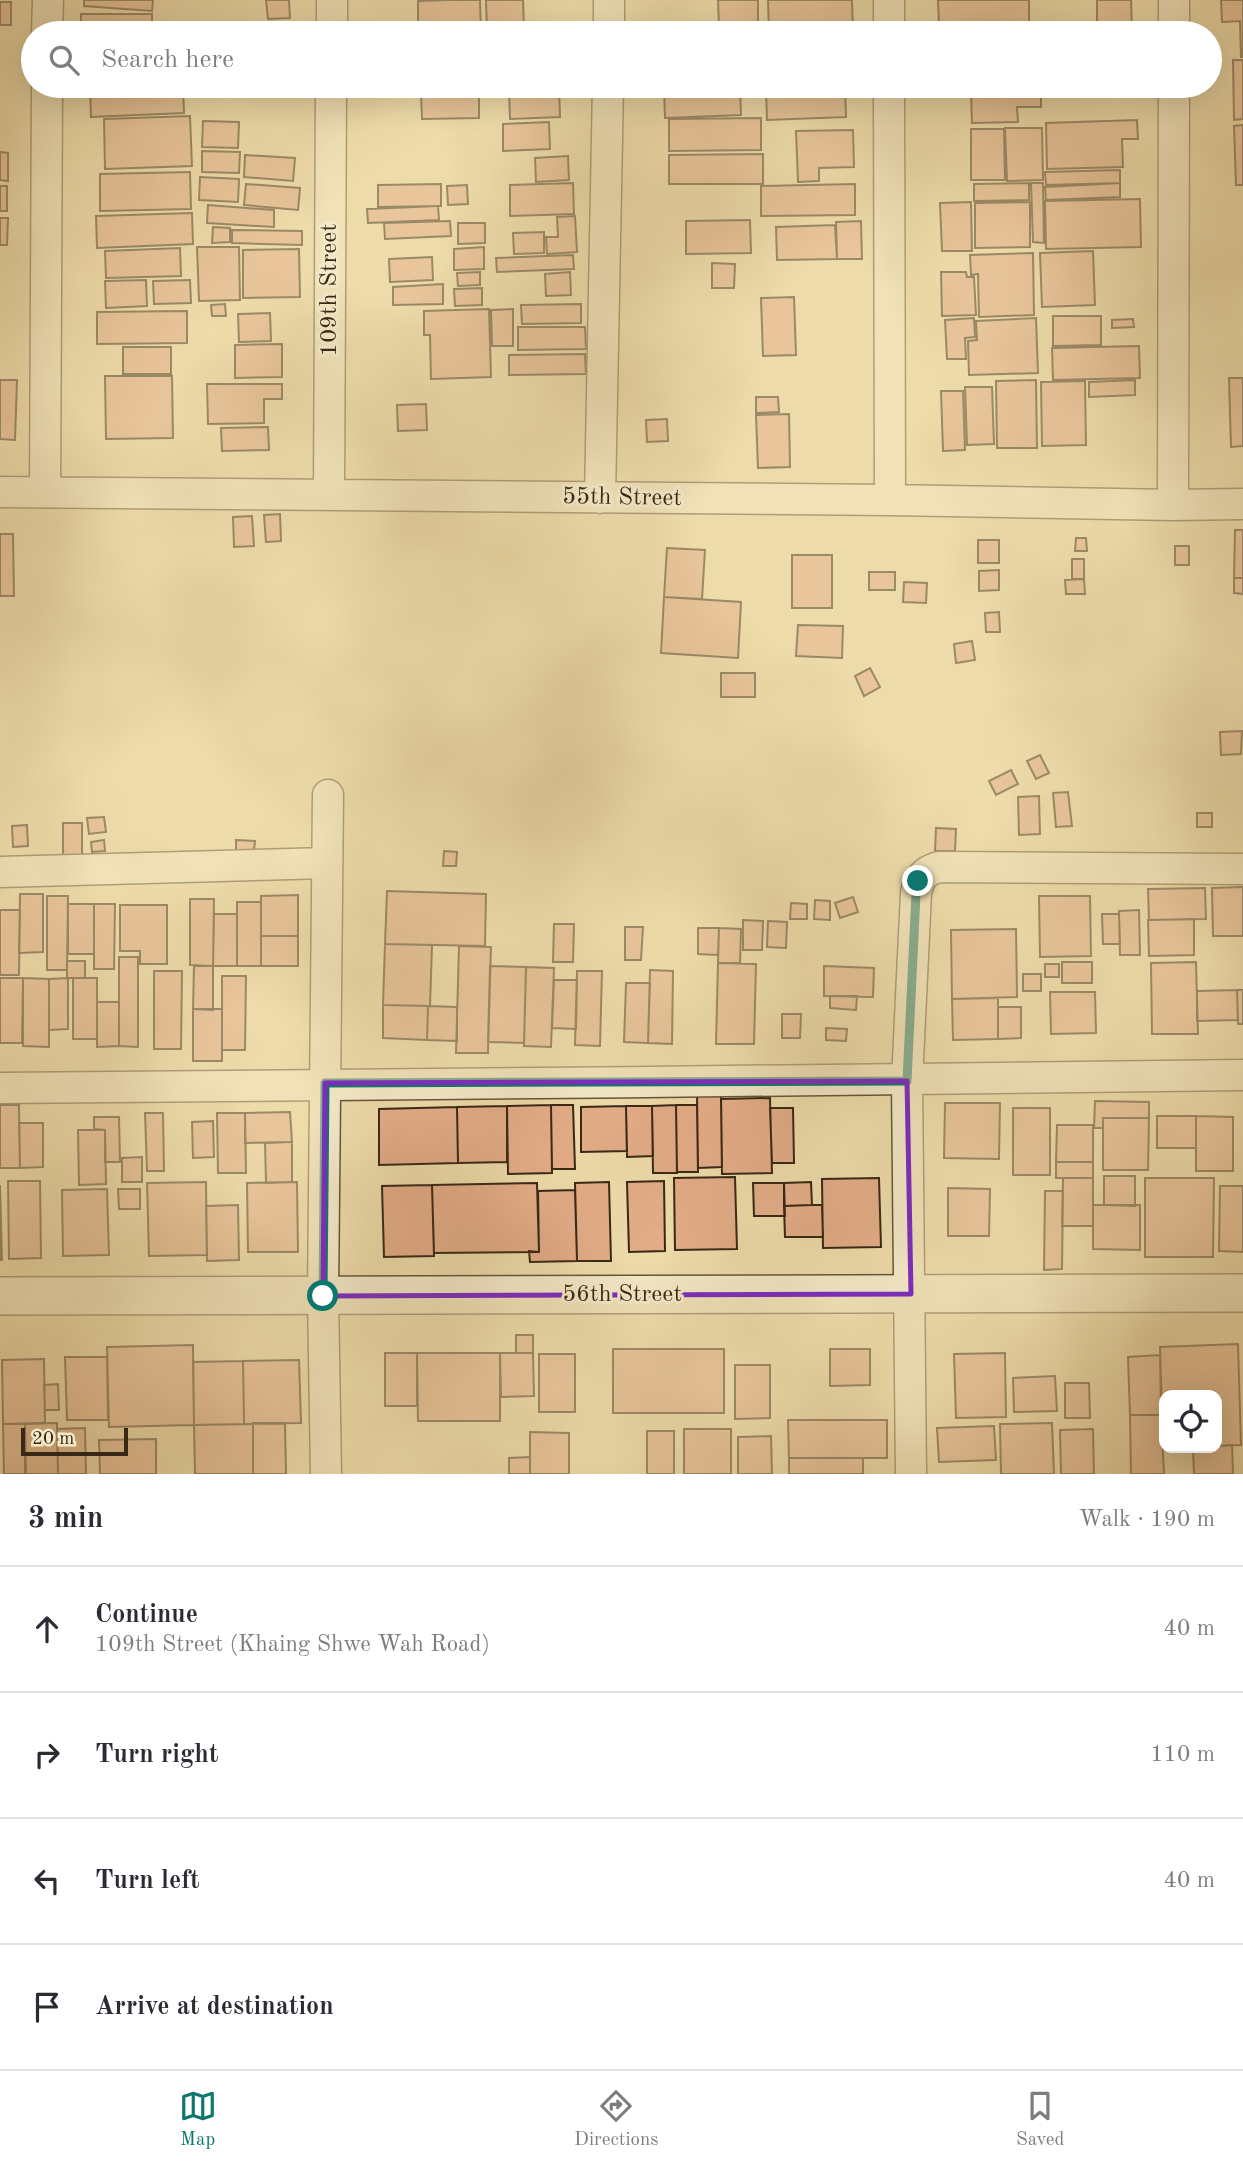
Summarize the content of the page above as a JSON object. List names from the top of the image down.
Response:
{
  "streets": {
    "street": ["109th Street", "55th Street", "56th Street"]
  },
  "crossings": [
    ["109th Street", "55th Street"]
  ],
  "scale_bar": "20 m",
  "page": {
    "search": "Search here",
    "scale": "20 m",
    "heading": ["3 min", "Walk · 190 m"],
    "list": [
      ["Continue", "109th Street (Khaing Shwe Wah Road)", "40 m"],
      ["Turn right", "110 m"],
      ["Turn left", "40 m"],
      "Arrive at destination"
    ],
    "nav": ["Map", "Directions", "Saved"]
  }
}
